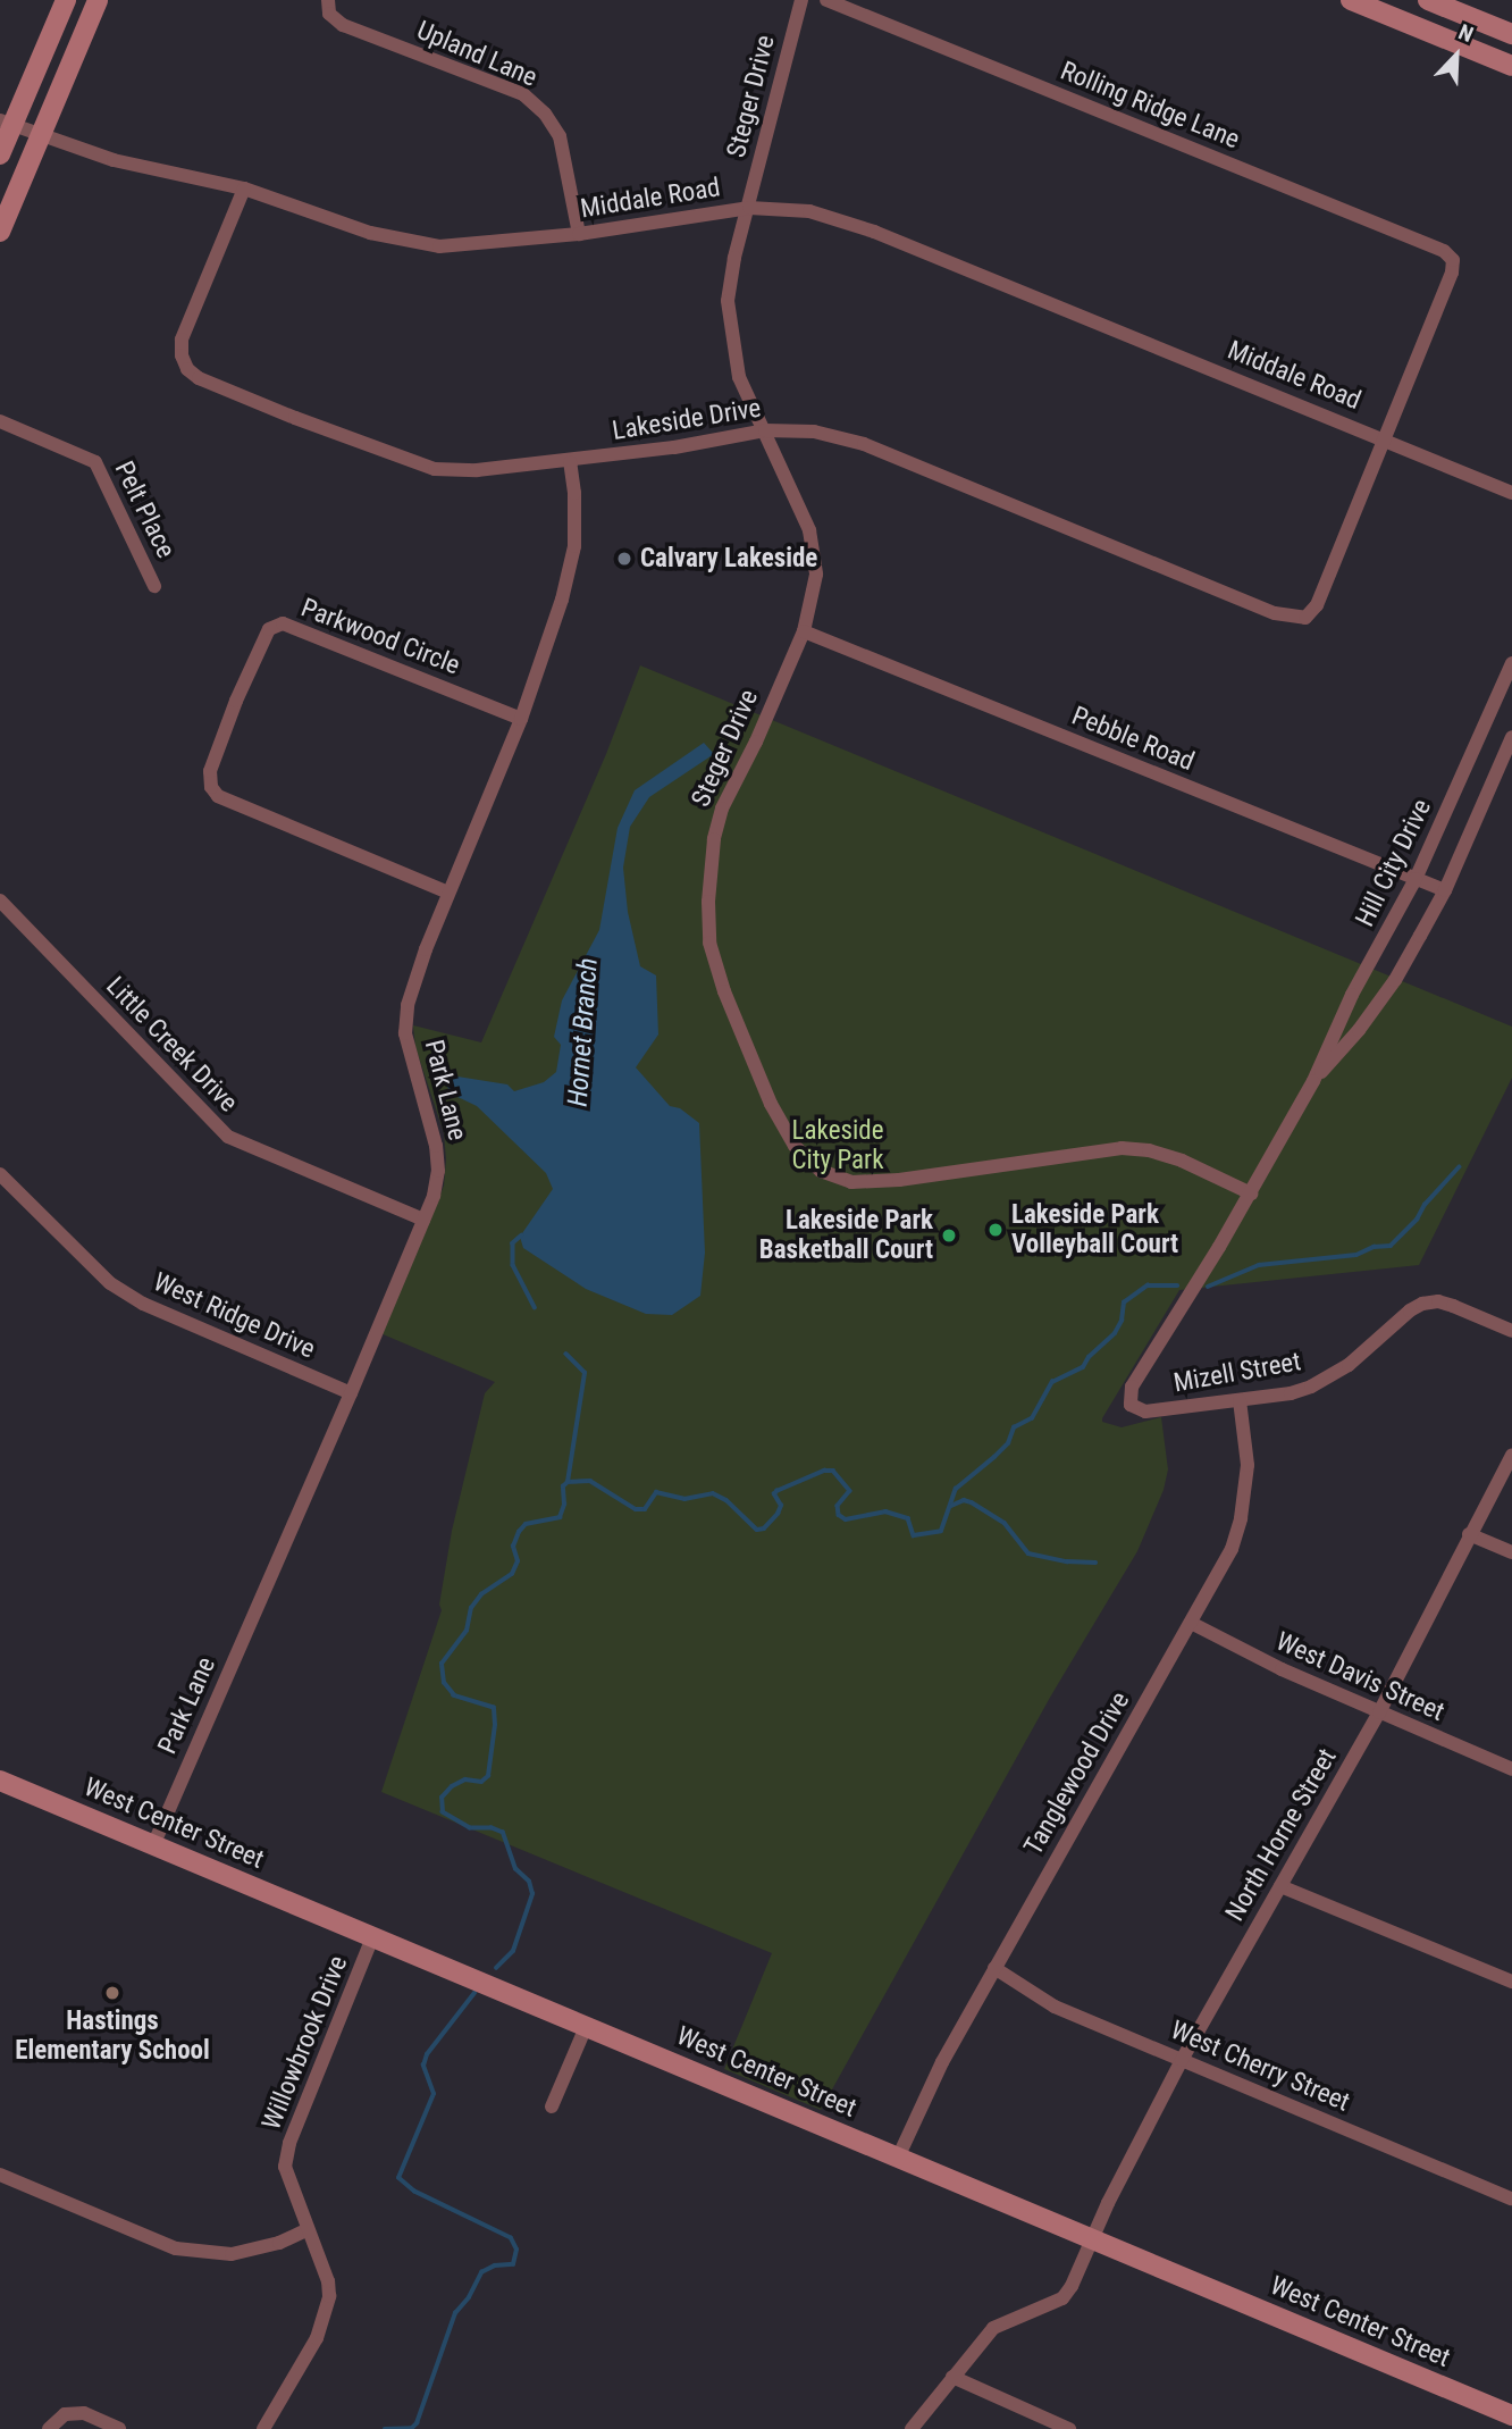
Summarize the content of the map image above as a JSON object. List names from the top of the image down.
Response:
{
  "streets": {
    "street": [
      "Upland Lane",
      "Steger Drive",
      "Rolling Ridge Lane",
      "Middale Road",
      "Lakeside Drive",
      "Pelt Place",
      "Parkwood Circle",
      "Pebble Road",
      "Hill City Drive",
      "Little Creek Drive",
      "Park Lane",
      "West Ridge Drive",
      "Mizell Street",
      "West Davis Street",
      "Tanglewood Drive",
      "West Center Street",
      "North Horne Street",
      "Willowbrook Drive",
      "West Cherry Street"
    ]
  },
  "crossings": [
    ["Upland Lane", "Middale Road"],
    ["Steger Drive", "Middale Road"],
    ["Steger Drive", "Lakeside Drive"],
    ["Steger Drive", "Pebble Road"],
    ["Steger Drive", "Hill City Drive"],
    ["Rolling Ridge Lane", "Middale Road"],
    ["Rolling Ridge Lane", "Lakeside Drive"],
    ["Middale Road", "Lakeside Drive"],
    ["Lakeside Drive", "Park Lane"],
    ["Parkwood Circle", "Park Lane"],
    ["Pebble Road", "Hill City Drive"],
    ["Hill City Drive", "Mizell Street"],
    ["Little Creek Drive", "Park Lane"],
    ["Park Lane", "West Ridge Drive"],
    ["Park Lane", "West Center Street"],
    ["Mizell Street", "Tanglewood Drive"],
    ["West Davis Street", "Tanglewood Drive"],
    ["West Davis Street", "North Horne Street"],
    ["Tanglewood Drive", "West Center Street"],
    ["Tanglewood Drive", "West Cherry Street"],
    ["West Center Street", "North Horne Street"],
    ["West Center Street", "Willowbrook Drive"],
    ["North Horne Street", "West Cherry Street"]
  ],
  "water": ["Hornet Branch"],
  "parks": ["Lakeside City Park"],
  "places": [
    "Calvary Lakeside",
    "Lakeside Park Volleyball Court",
    "Lakeside Park Basketball Court",
    "Hastings Elementary School"
  ],
  "north": "top right"
}
